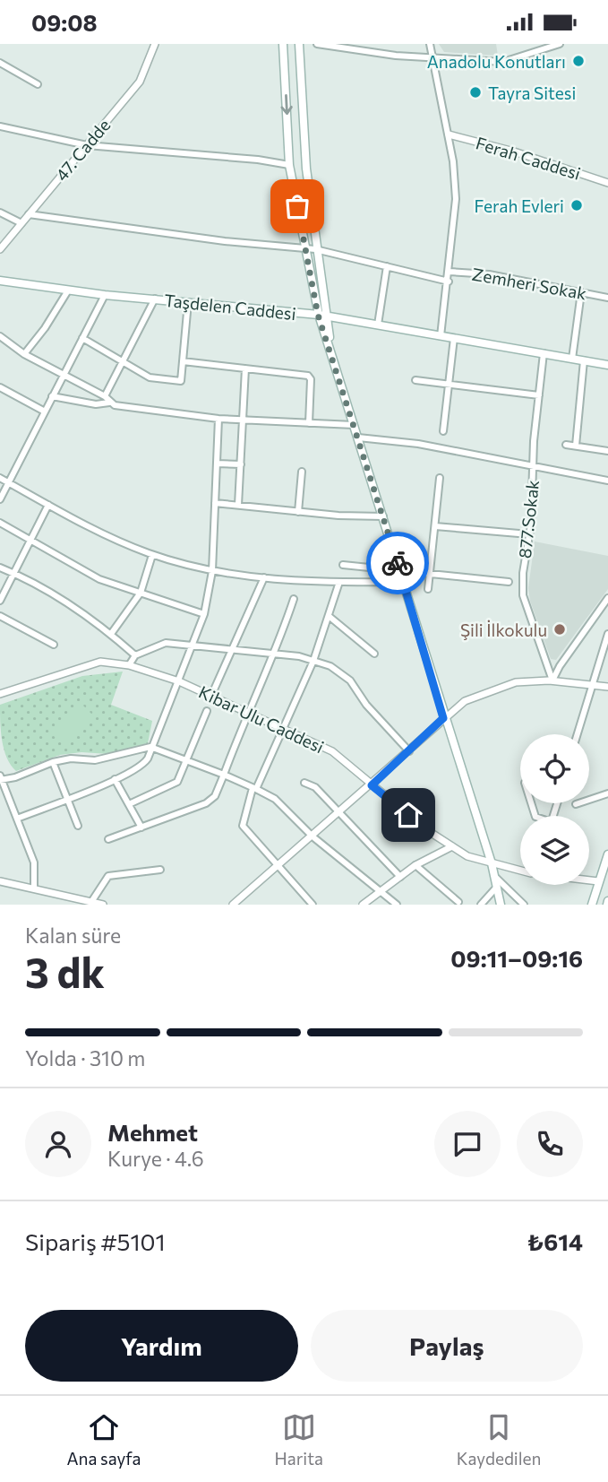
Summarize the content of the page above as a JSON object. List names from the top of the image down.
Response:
{
  "streets": {
    "main road": ["Taşdelen Caddesi"],
    "street": [
      "47. Cadde",
      "Ferah Caddesi",
      "Zemheri Sokak",
      "877.Sokak",
      "Kibar Ulu Caddesi"
    ]
  },
  "crossings": [
    ["Taşdelen Caddesi", "877.Sokak"]
  ],
  "places": [
    "Anadolu Konutları",
    "Tayra Sitesi",
    "Ferah Evleri",
    "Şili İlkokulu"
  ],
  "page": {
    "status": "09:08",
    "heading": ["3 dk", "Kalan süre", "09:11–09:16"],
    "panel": [
      "Mehmet",
      "Kurye · 4.6",
      "Sipariş #5101",
      "₺614"
    ],
    "bar": "Yolda · 310 m",
    "buttons": ["Yardım", "Paylaş"],
    "tabs": ["Ana sayfa", "Harita", "Kaydedilen"]
  }
}
